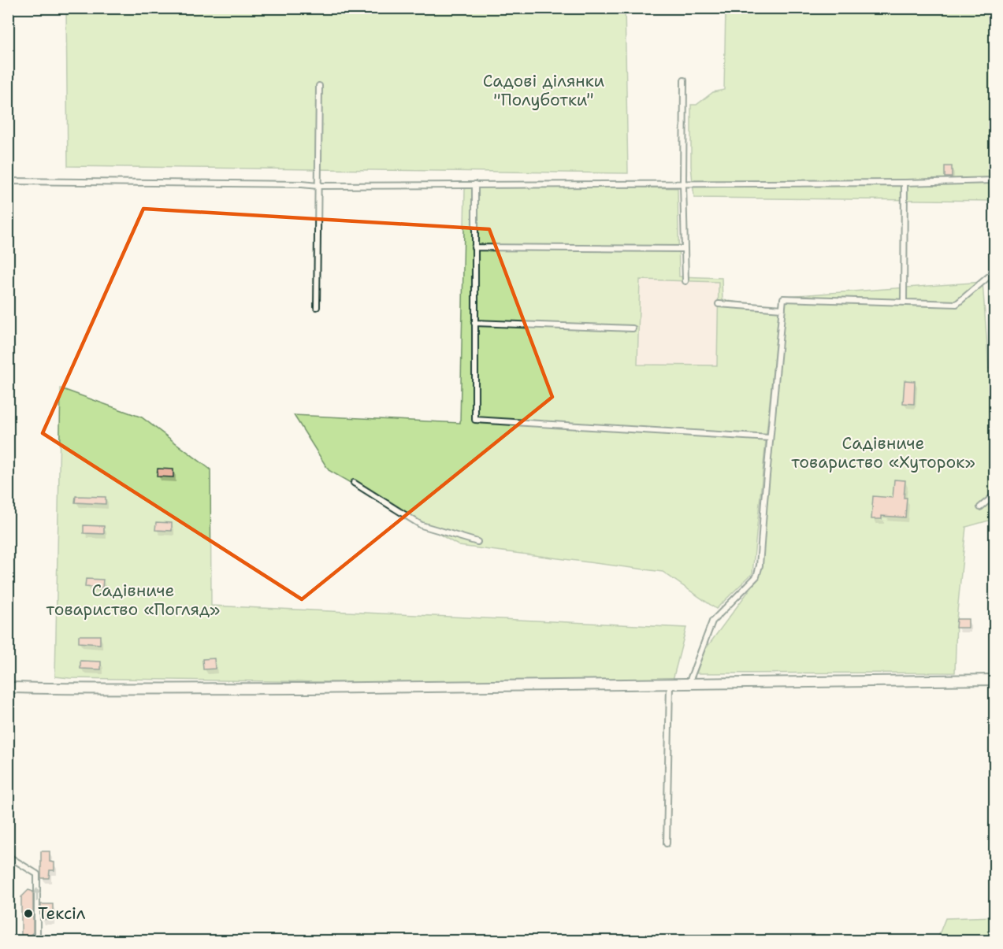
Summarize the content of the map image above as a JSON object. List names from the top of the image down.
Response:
{
  "parks": ["Садові ділянки \"Полуботки\"", "Садівниче товариство «Хуторок»", "Садівниче товариство «Погляд»"],
  "places": ["Тексіл"]
}
